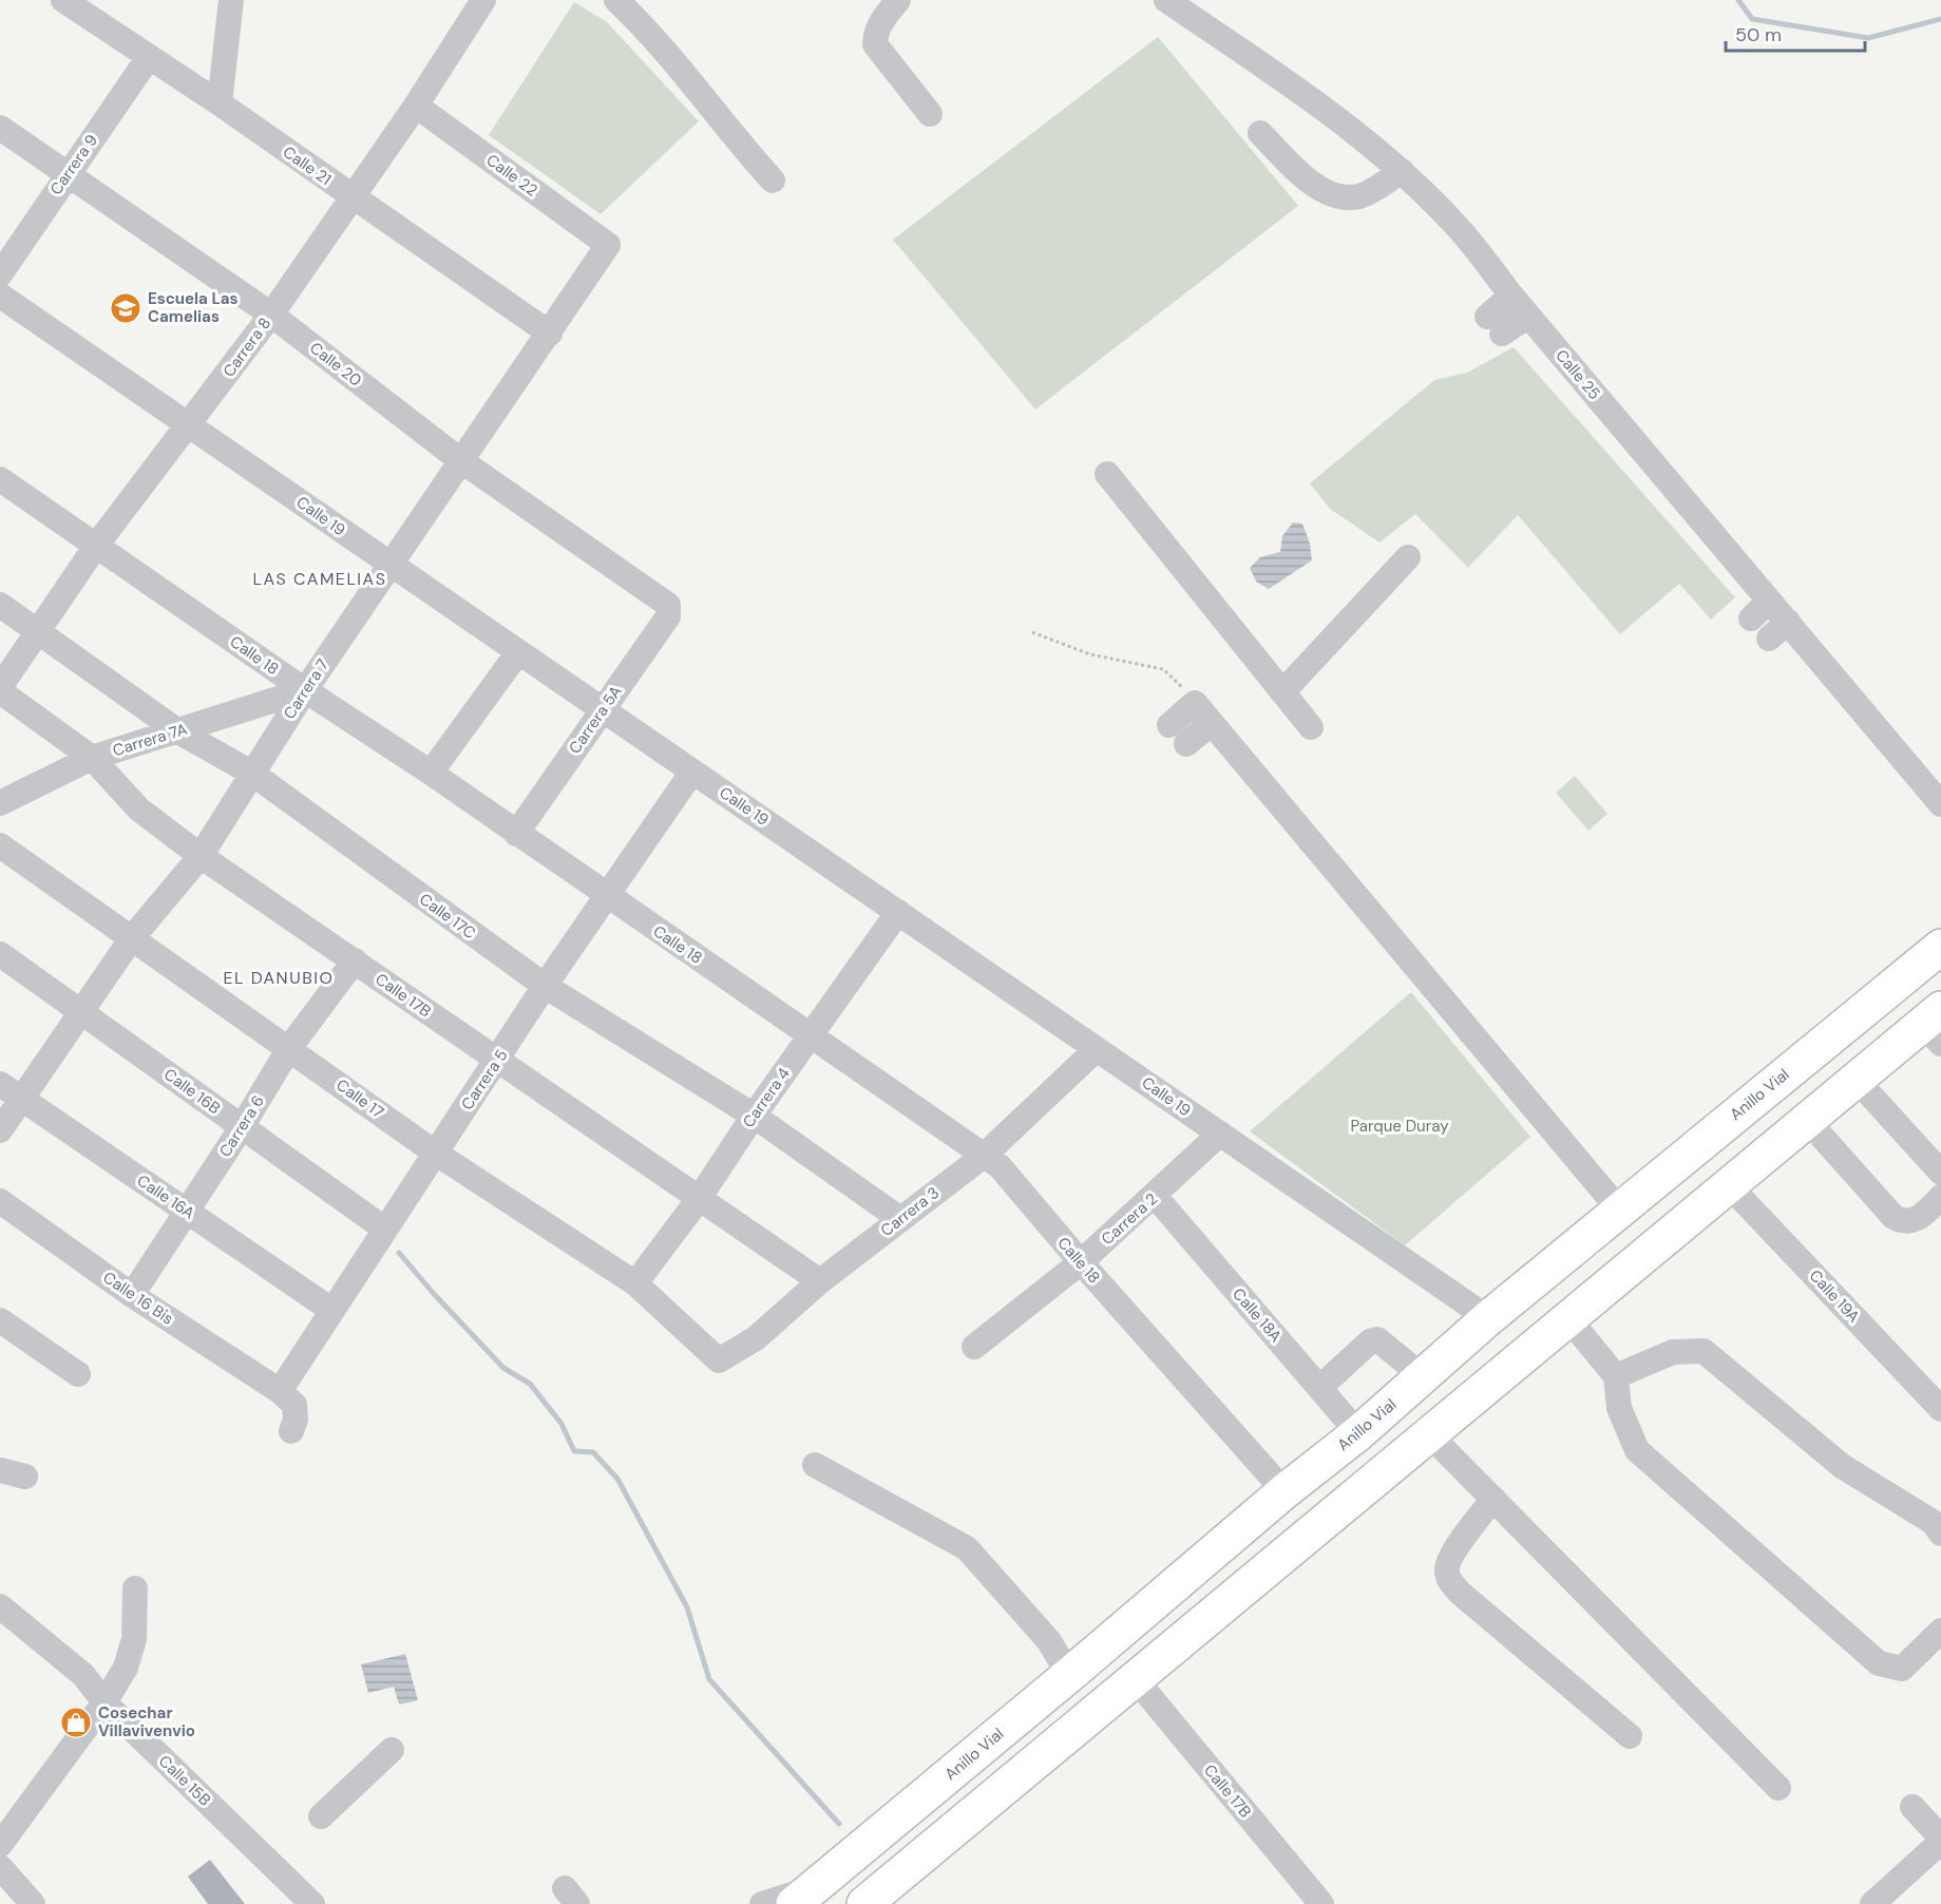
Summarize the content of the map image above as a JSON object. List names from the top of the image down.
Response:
{
  "streets": {
    "highway": ["Anillo Vial"],
    "street": [
      "Carrera 9",
      "Calle 21",
      "Calle 22",
      "Carrera 8",
      "Calle 20",
      "Calle 25",
      "Calle 19",
      "Calle 18",
      "Carrera 7",
      "Carrera 5A",
      "Carrera 7A",
      "Calle 17C",
      "Calle 17B",
      "Carrera 5",
      "Calle 16B",
      "Carrera 4",
      "Calle 17",
      "Carrera 6",
      "Calle 16A",
      "Carrera 3",
      "Carrera 2",
      "Calle 19A",
      "Calle 16 Bis",
      "Calle 18A",
      "Calle 15B"
    ]
  },
  "crossings": [
    ["Carrera 9", "Calle 21"],
    ["Carrera 9", "Calle 20"],
    ["Calle 21", "Carrera 8"],
    ["Calle 21", "Carrera 7"],
    ["Calle 22", "Carrera 8"],
    ["Calle 22", "Carrera 7"],
    ["Carrera 8", "Calle 20"],
    ["Carrera 8", "Calle 19"],
    ["Carrera 8", "Calle 18"],
    ["Carrera 8", "Calle 17C"],
    ["Carrera 8", "Calle 17B"],
    ["Calle 20", "Carrera 7"],
    ["Calle 20", "Carrera 5A"],
    ["Calle 19", "Carrera 7"],
    ["Calle 19", "Carrera 5A"],
    ["Calle 19", "Carrera 5"],
    ["Calle 19", "Anillo Vial"],
    ["Calle 19", "Carrera 4"],
    ["Calle 19", "Carrera 3"],
    ["Calle 19", "Carrera 2"],
    ["Calle 18", "Carrera 7"],
    ["Calle 18", "Carrera 5A"],
    ["Calle 18", "Carrera 7A"],
    ["Calle 18", "Carrera 5"],
    ["Calle 18", "Anillo Vial"],
    ["Calle 18", "Carrera 4"],
    ["Calle 18", "Carrera 3"],
    ["Calle 18", "Carrera 2"],
    ["Carrera 7", "Carrera 7A"],
    ["Carrera 7", "Calle 17C"],
    ["Carrera 7", "Calle 17B"],
    ["Carrera 7", "Calle 16B"],
    ["Carrera 7", "Calle 17"],
    ["Carrera 7", "Calle 16A"],
    ["Carrera 7A", "Calle 17C"],
    ["Carrera 7A", "Calle 17B"],
    ["Calle 17C", "Carrera 5"],
    ["Calle 17C", "Carrera 4"],
    ["Calle 17C", "Carrera 3"],
    ["Calle 17B", "Carrera 5"],
    ["Calle 17B", "Carrera 4"],
    ["Calle 17B", "Carrera 6"],
    ["Calle 17B", "Carrera 3"],
    ["Carrera 5", "Calle 16B"],
    ["Carrera 5", "Calle 17"],
    ["Carrera 5", "Calle 16A"],
    ["Carrera 5", "Calle 16 Bis"],
    ["Calle 16B", "Carrera 6"],
    ["Anillo Vial", "Calle 18A"],
    ["Carrera 4", "Calle 17"],
    ["Calle 17", "Carrera 6"],
    ["Calle 17", "Carrera 3"],
    ["Carrera 6", "Calle 16A"],
    ["Carrera 6", "Calle 16 Bis"],
    ["Carrera 2", "Calle 18A"]
  ],
  "districts": ["LAS CAMELIAS", "EL DANUBIO"],
  "parks": ["Parque Duray"],
  "places": {
    "school or university": ["Escuela Las Camelias"],
    "shop": ["Cosechar Villavivenvio"]
  },
  "scale_bar": "50 m"
}
